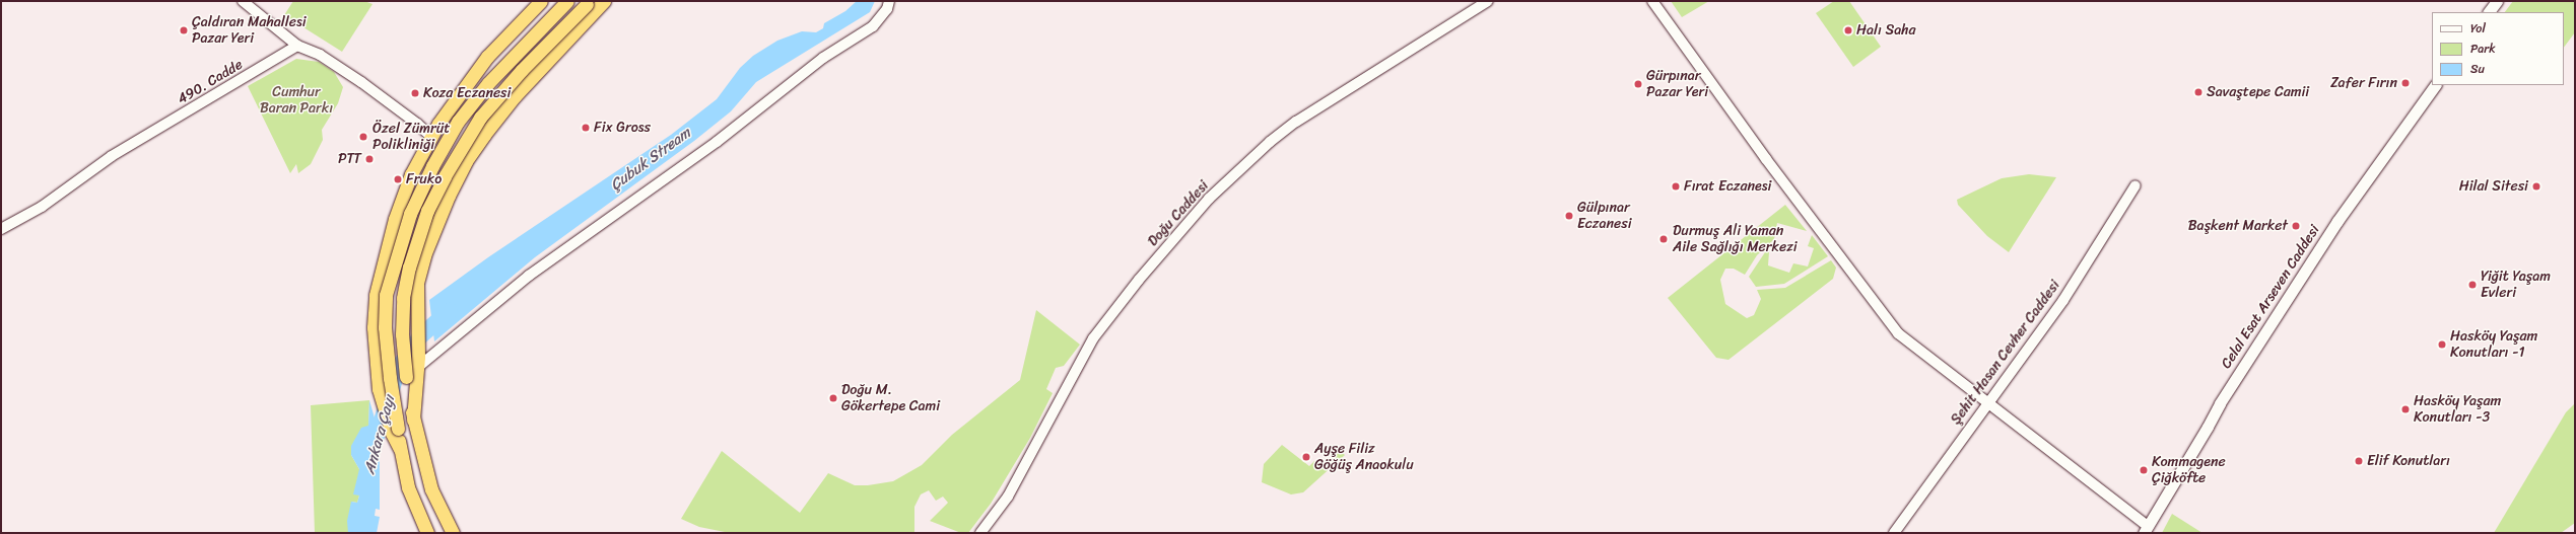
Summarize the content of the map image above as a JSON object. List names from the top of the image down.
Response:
{
  "streets": {
    "main road": ["Celal Esat Arseven Caddesi"],
    "street": ["490. Cadde", "Doğu Caddesi", "Şehit Hasan Cevher Caddesi"]
  },
  "water": ["Çubuk Stream", "Ankara Çayı"],
  "parks": ["Cumhur Baran Parkı"],
  "places": [
    "Çaldıran Mahallesi Pazar Yeri",
    "Halı Saha",
    "Zafer Fırın",
    "Gürpınar Pazar Yeri",
    "Savaştepe Camii",
    "Koza Eczanesi",
    "Fix Gross",
    "Özel Zümrüt Polikliniği",
    "PTT",
    "Fruko",
    "Fırat Eczanesi",
    "Hilal Sitesi",
    "Gülpınar Eczanesi",
    "Başkent Market",
    "Durmuş Ali Yaman Aile Sağlığı Merkezi",
    "Yiğit Yaşam Evleri",
    "Hasköy Yaşam Konutları -1",
    "Doğu M. Gökertepe Cami",
    "Hasköy Yaşam Konutları -3",
    "Ayşe Filiz Göğüş Anaokulu",
    "Elif Konutları",
    "Kommagene Çiğköfte"
  ],
  "legend": ["Yol", "Park", "Su"]
}
